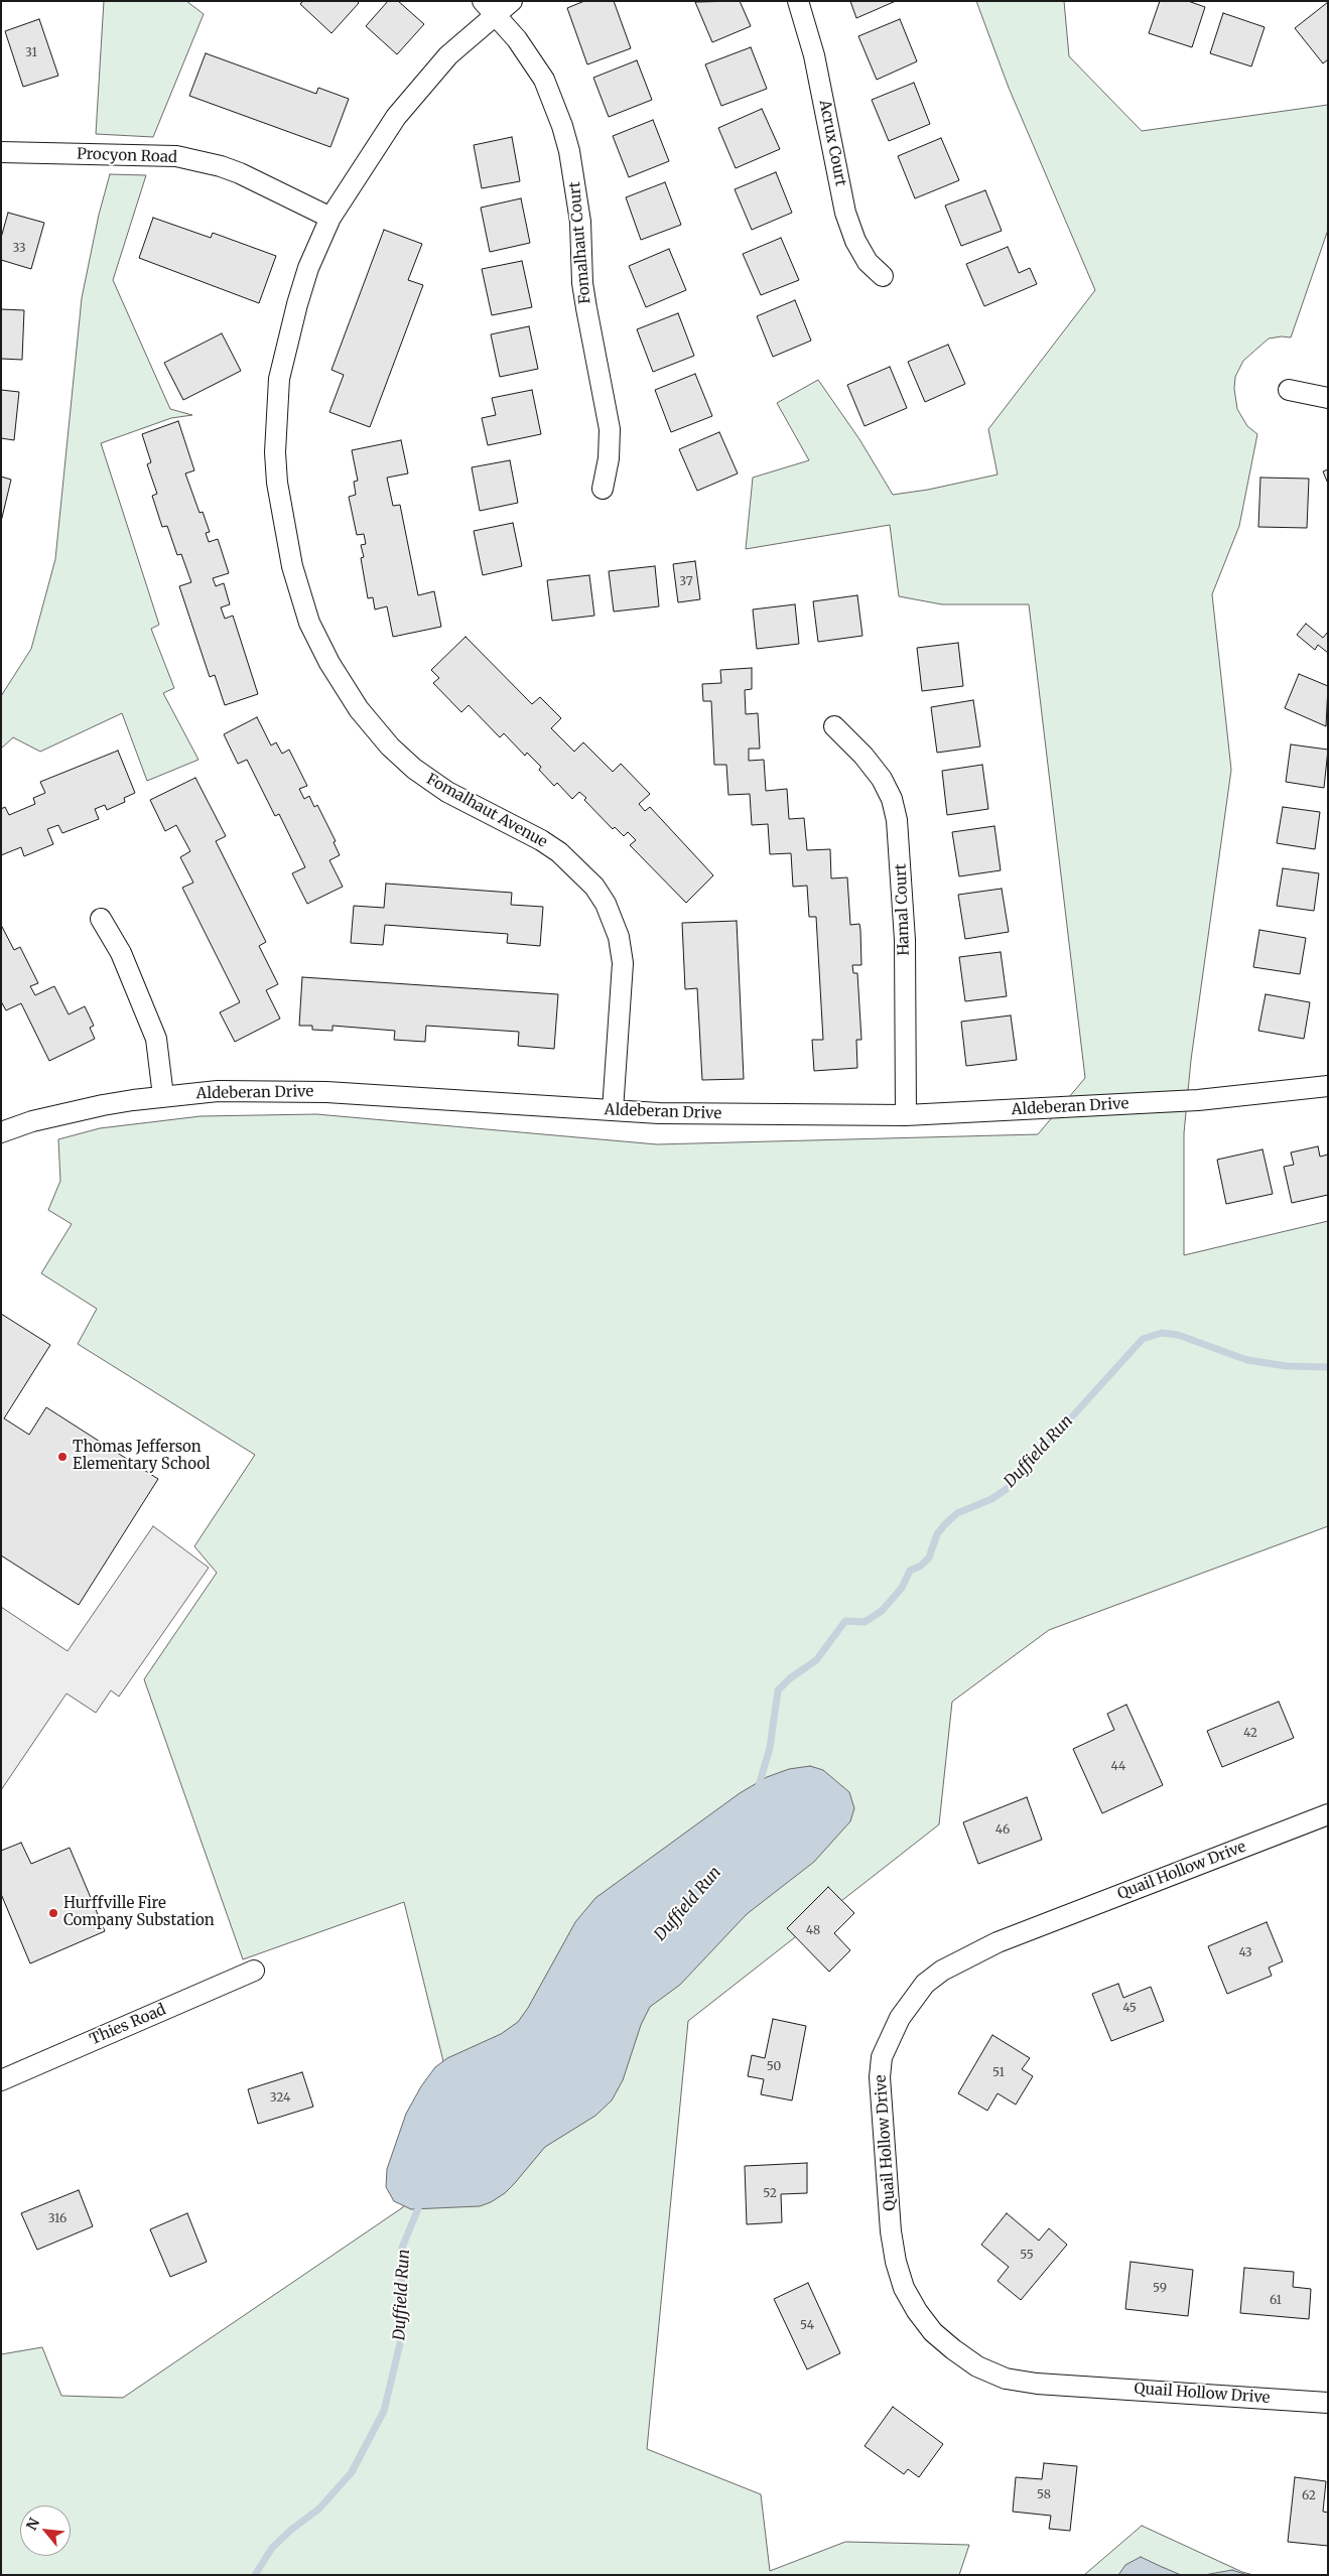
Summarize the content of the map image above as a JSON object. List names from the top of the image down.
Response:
{
  "streets": {
    "street": [
      "Acrux Court",
      "Procyon Road",
      "Fomalhaut Court",
      "Fomalhaut Avenue",
      "Hamal Court",
      "Aldeberan Drive",
      "Quail Hollow Drive",
      "Thies Road"
    ]
  },
  "crossings": [
    ["Procyon Road", "Fomalhaut Avenue"],
    ["Fomalhaut Court", "Fomalhaut Avenue"],
    ["Fomalhaut Avenue", "Aldeberan Drive"],
    ["Hamal Court", "Aldeberan Drive"]
  ],
  "water": ["Duffield Run"],
  "places": ["Thomas Jefferson Elementary School", "Hurffville Fire Company Substation"],
  "house_numbers": [
    "31",
    "33",
    "37",
    "42",
    "44",
    "46",
    "48",
    "43",
    "45",
    "50",
    "51",
    "324",
    "52",
    "316",
    "55",
    "59",
    "61",
    "54",
    "58",
    "62"
  ],
  "north": "top left"
}
